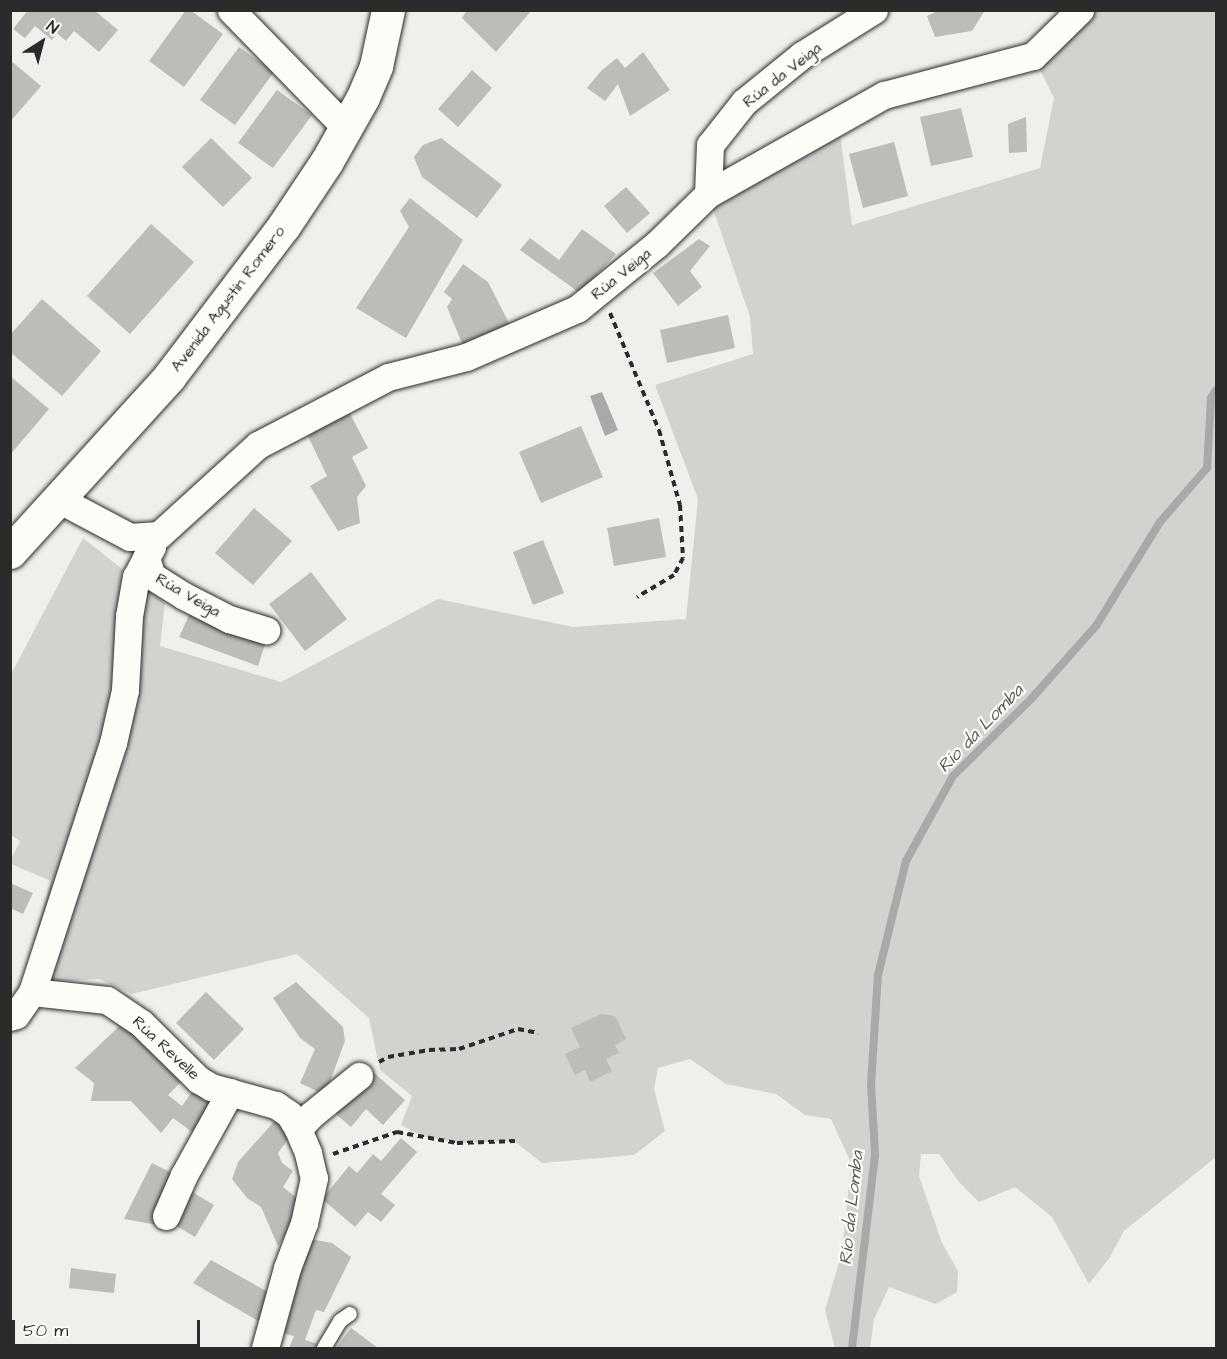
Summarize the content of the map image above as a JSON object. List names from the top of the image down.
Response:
{
  "streets": {
    "street": [
      "Rúa da Veiga",
      "Rúa Veiga",
      "Avenida Agustín Romero",
      "Rúa Revelle"
    ]
  },
  "crossings": [
    ["Rúa da Veiga", "Rúa Veiga"]
  ],
  "water": ["Río da Lomba"],
  "scale_bar": "50 m",
  "north": "top right"
}
